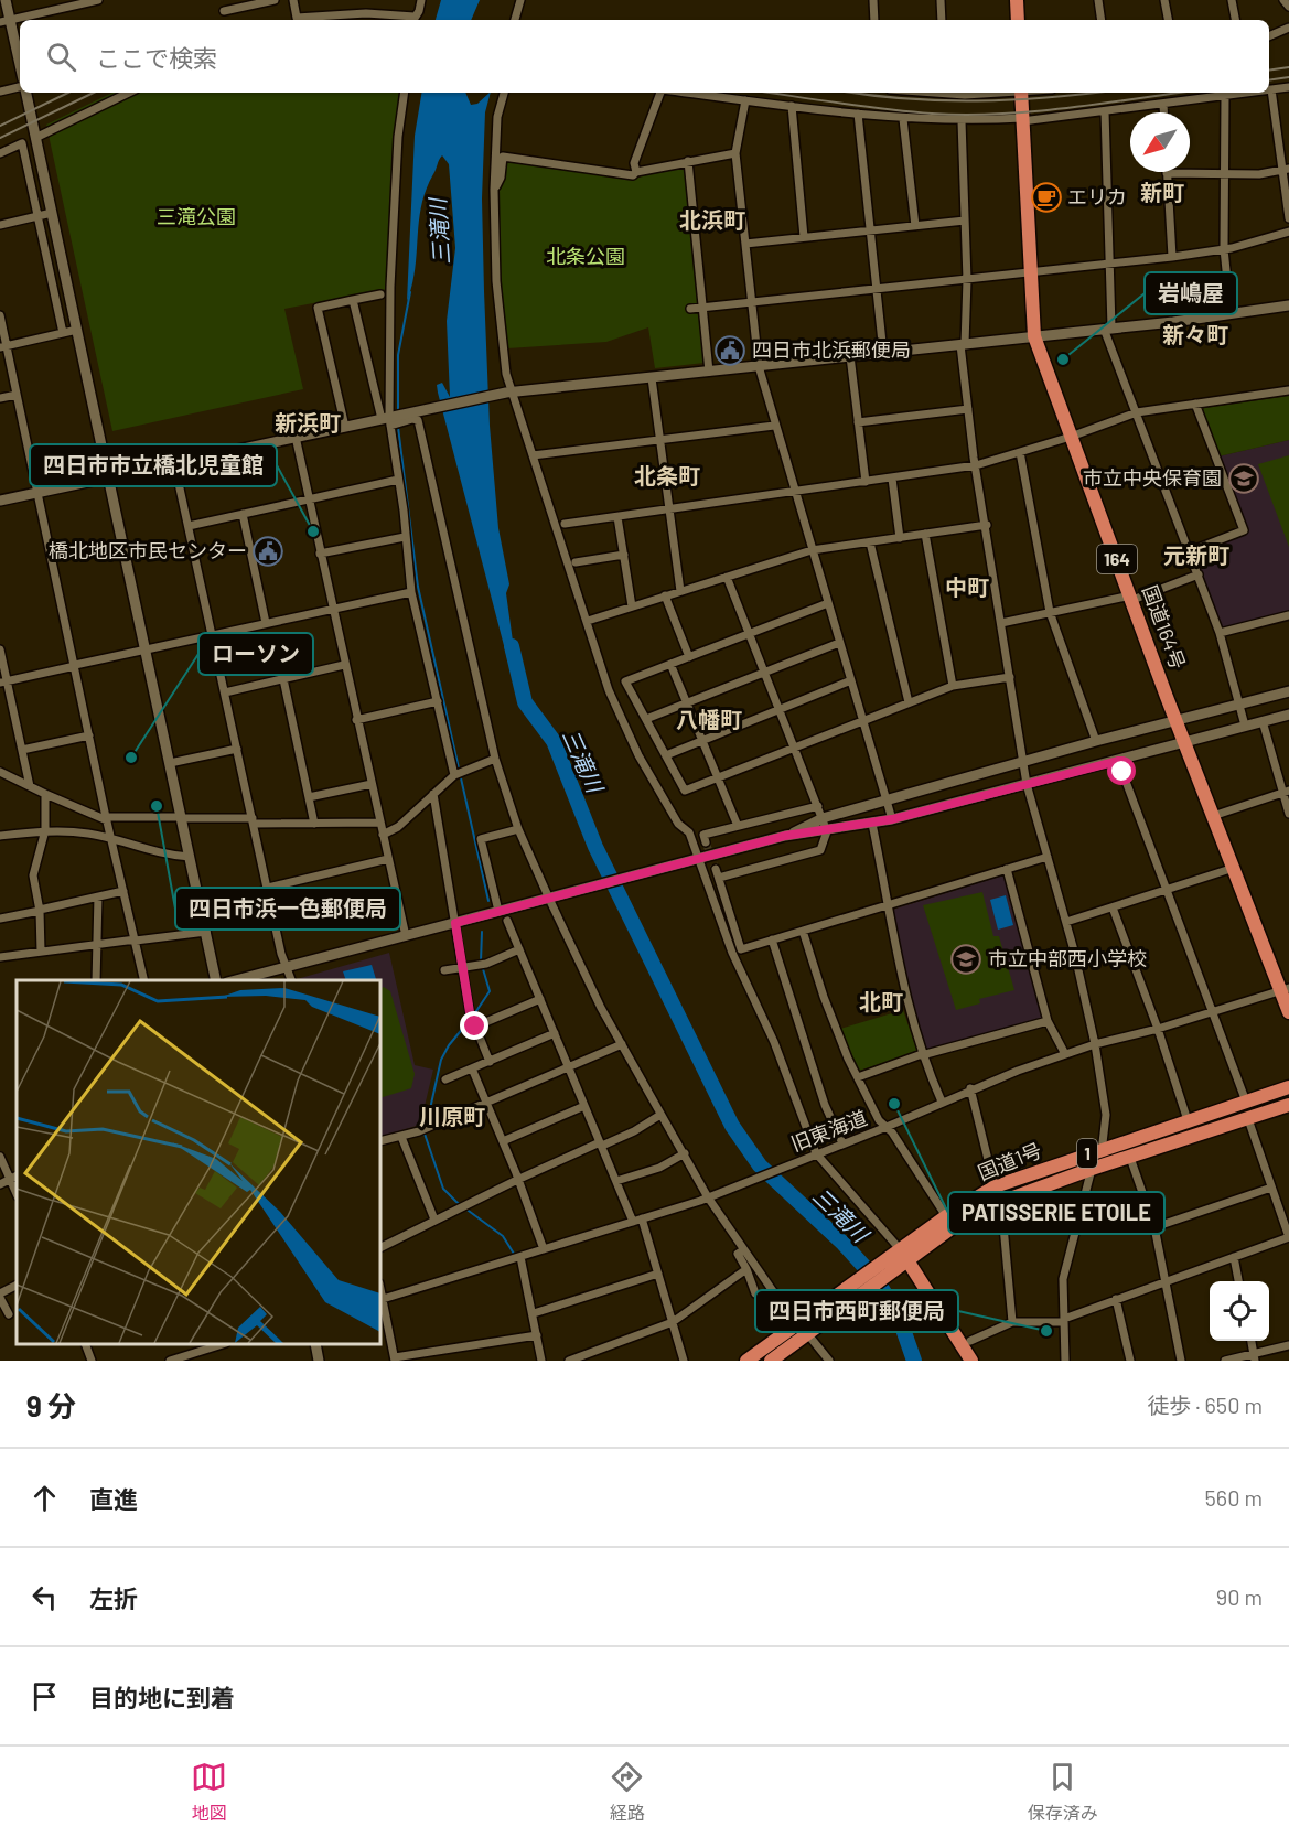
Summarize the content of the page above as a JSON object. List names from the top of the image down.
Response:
{
  "streets": {
    "highway": [
      "164",
      "国道164号",
      "1",
      "国道1号"
    ],
    "street": ["旧東海道"]
  },
  "crossings": [
    ["国道164号", "旧東海道"]
  ],
  "districts": [
    "新町",
    "北浜町",
    "新々町",
    "新浜町",
    "北条町",
    "元新町",
    "中町",
    "八幡町",
    "北町",
    "川原町"
  ],
  "water": ["三滝川"],
  "parks": ["三滝公園", "北条公園"],
  "places": {
    "cafe": ["エリカ"],
    "public building": ["四日市北浜郵便局", "橋北地区市民センター"],
    "other": [
      "岩嶋屋",
      "四日市市立橋北児童館",
      "ローソン",
      "四日市浜一色郵便局",
      "PATISSERIE ETOILE",
      "四日市西町郵便局"
    ],
    "school or university": ["市立中央保育園", "市立中部西小学校"]
  },
  "north": "bottom left",
  "page": {
    "search": "ここで検索",
    "heading": ["9 分", "徒歩 · 650 m"],
    "list": [
      ["直進", "560 m"],
      ["左折", "90 m"],
      "目的地に到着"
    ],
    "nav": ["地図", "経路", "保存済み"]
  }
}
